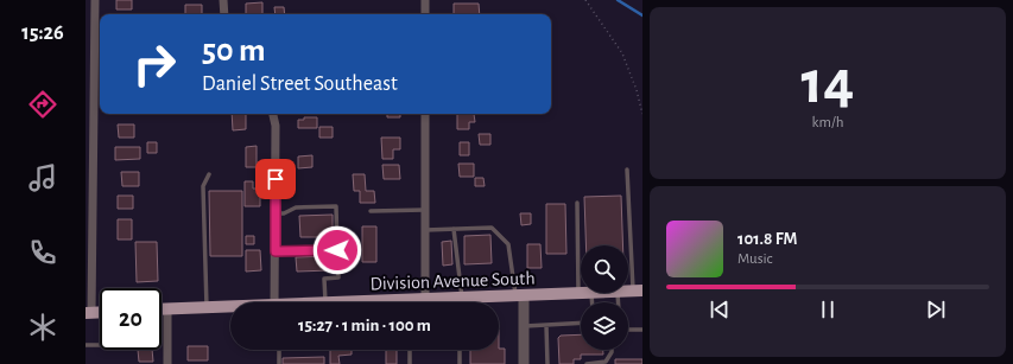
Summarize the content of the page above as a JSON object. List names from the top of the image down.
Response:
{
  "streets": {
    "main road": ["Division Avenue South"]
  },
  "page": {
    "tabs": "15:26",
    "tile": ["14", "km/h"],
    "turn": ["50 m", "Daniel Street Southeast"],
    "song": ["101.8 FM", "Music"],
    "limit": "20",
    "trip": "15:27 · 1 min · 100 m"
  }
}
